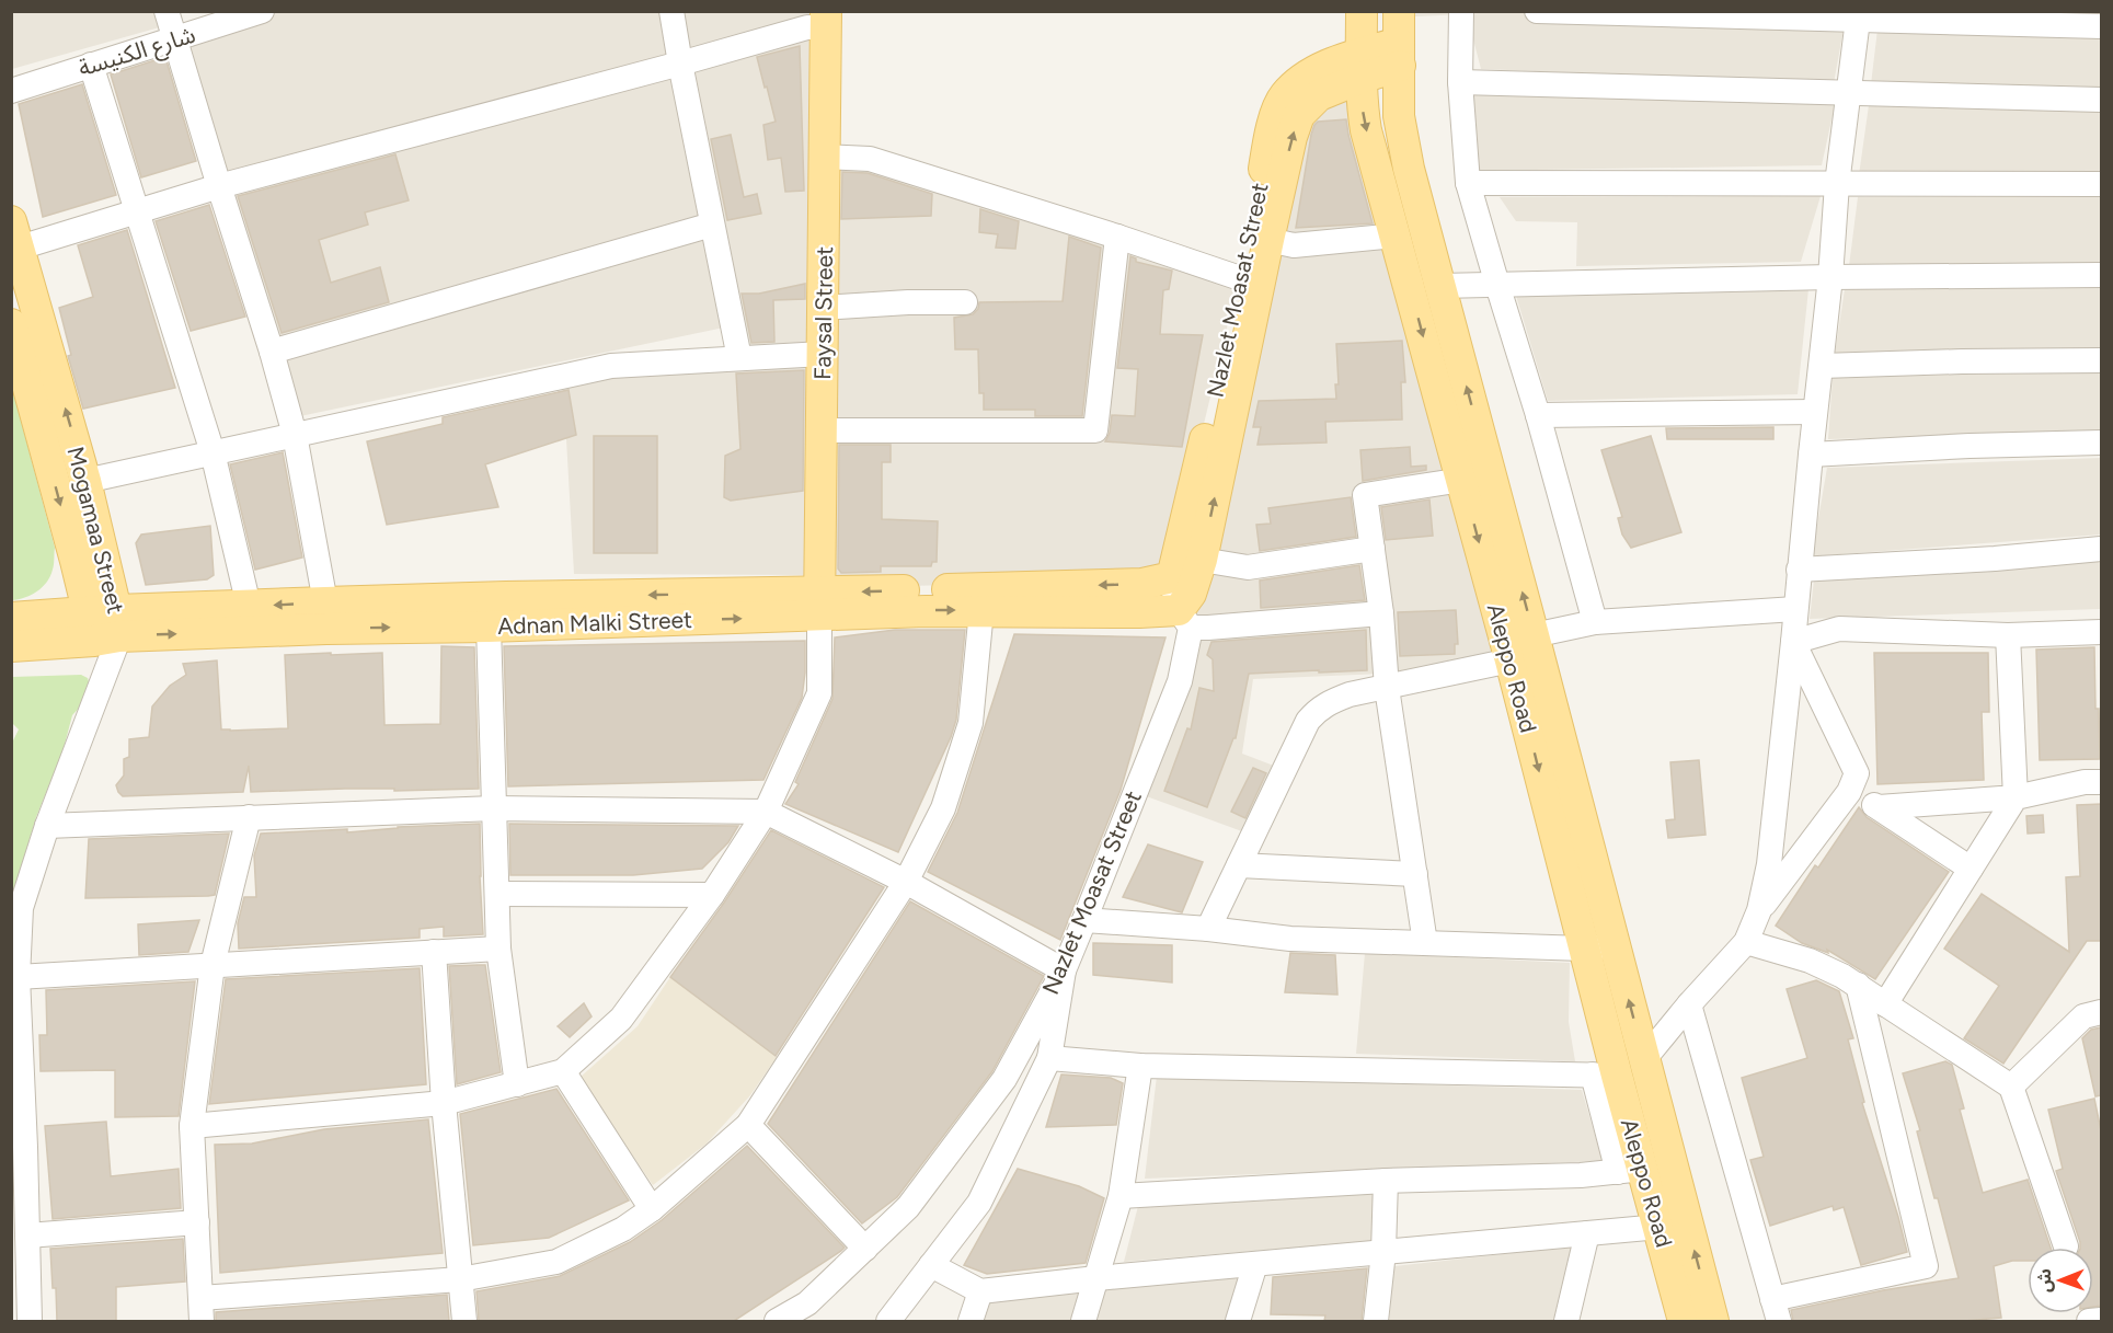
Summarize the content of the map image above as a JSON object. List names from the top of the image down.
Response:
{
  "streets": {
    "main road": [
      "Nazlet Moasat Street",
      "Faysal Street",
      "Mogamaa Street",
      "Adnan Malki Street",
      "Aleppo Road"
    ],
    "street": ["شارع الكنيسة"]
  },
  "crossings": [
    ["Nazlet Moasat Street", "Adnan Malki Street"],
    ["Nazlet Moasat Street", "Aleppo Road"],
    ["Faysal Street", "Adnan Malki Street"],
    ["Mogamaa Street", "Adnan Malki Street"]
  ],
  "north": "left"
}
